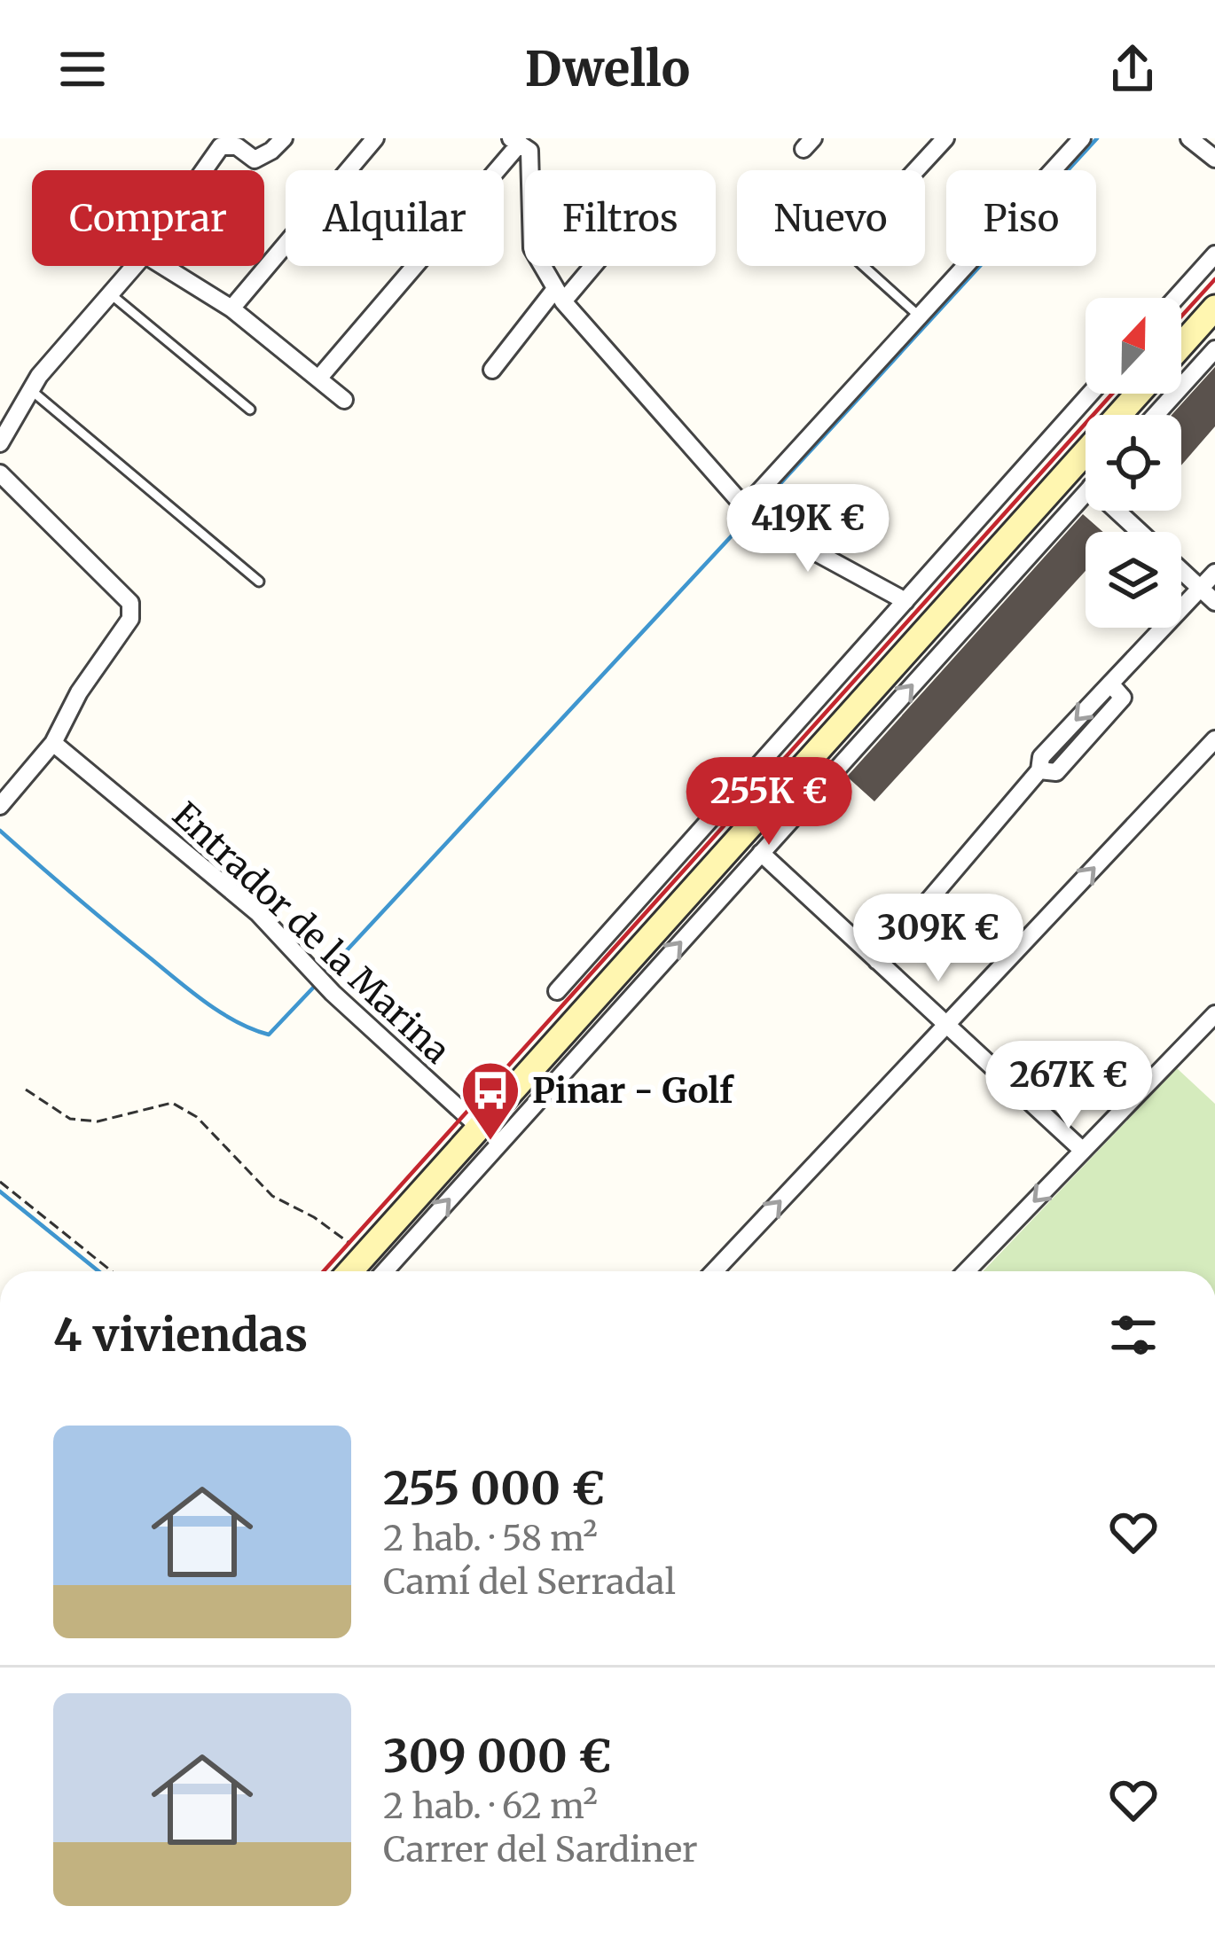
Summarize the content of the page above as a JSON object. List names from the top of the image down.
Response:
{
  "streets": {
    "street": ["Entrador de la Marina"]
  },
  "places": {
    "bus stop": ["Pinar - Golf"]
  },
  "north": "top",
  "page": {
    "header": "Dwello",
    "chip": [
      "Comprar",
      "Alquilar",
      "Filtros",
      "Nuevo",
      "Piso"
    ],
    "price": [
      "419K €",
      "255K €",
      "309K €",
      "267K €"
    ],
    "heading": "4 viviendas",
    "list": [
      {
        "name": "255 000 €",
        "note": "2 hab. · 58 m² · Camí del Serradal"
      },
      {
        "name": "309 000 €",
        "note": "2 hab. · 62 m² · Carrer del Sardiner"
      }
    ]
  }
}
